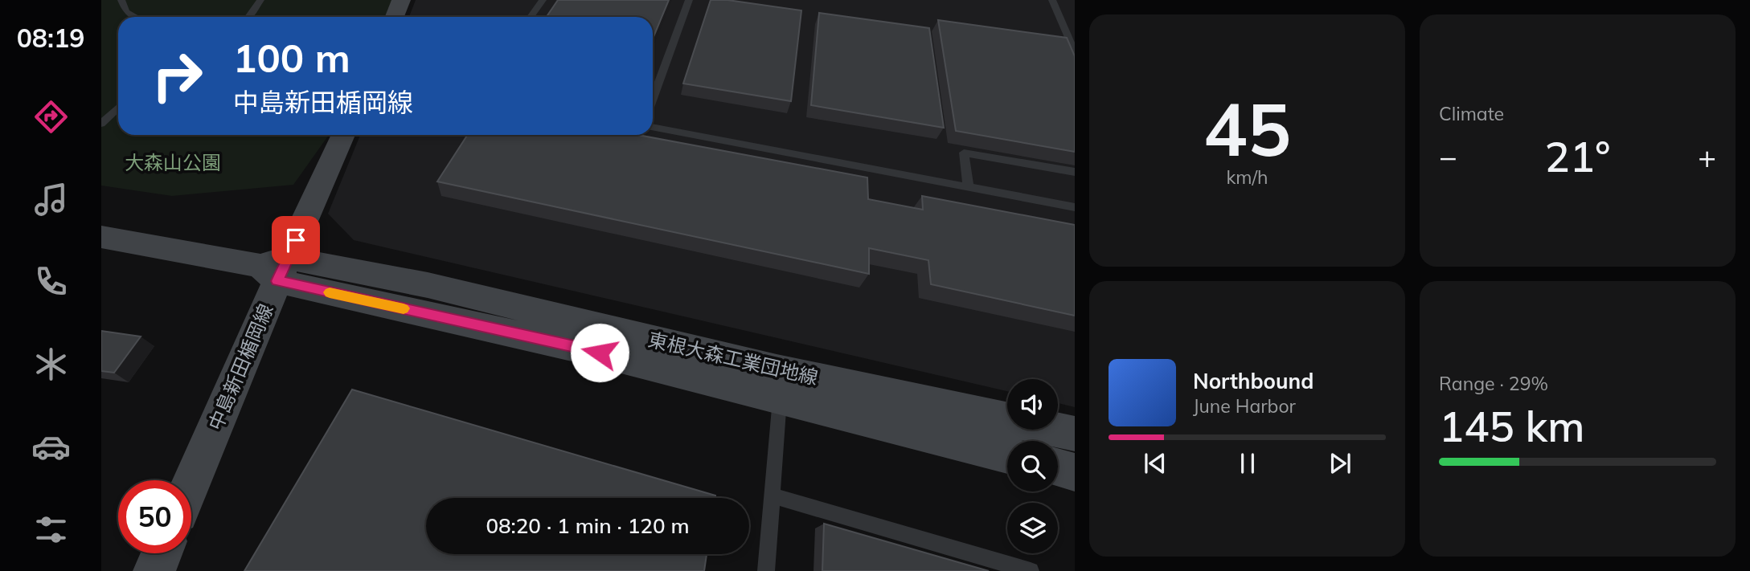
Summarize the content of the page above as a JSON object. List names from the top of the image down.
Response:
{
  "streets": {
    "main road": ["東根大森工業団地線", "中島新田楯岡線"]
  },
  "crossings": [
    ["東根大森工業団地線", "中島新田楯岡線"]
  ],
  "parks": ["大森山公園"],
  "page": {
    "tabs": "08:19",
    "tile": [
      ["45", "km/h"],
      "Climate",
      ["Range · 29%", "145 km"]
    ],
    "turn": ["100 m", "中島新田楯岡線"],
    "heat": ["−", "21°", "+"],
    "song": ["Northbound", "June Harbor"],
    "limit": "50",
    "trip": "08:20 · 1 min · 120 m"
  }
}
